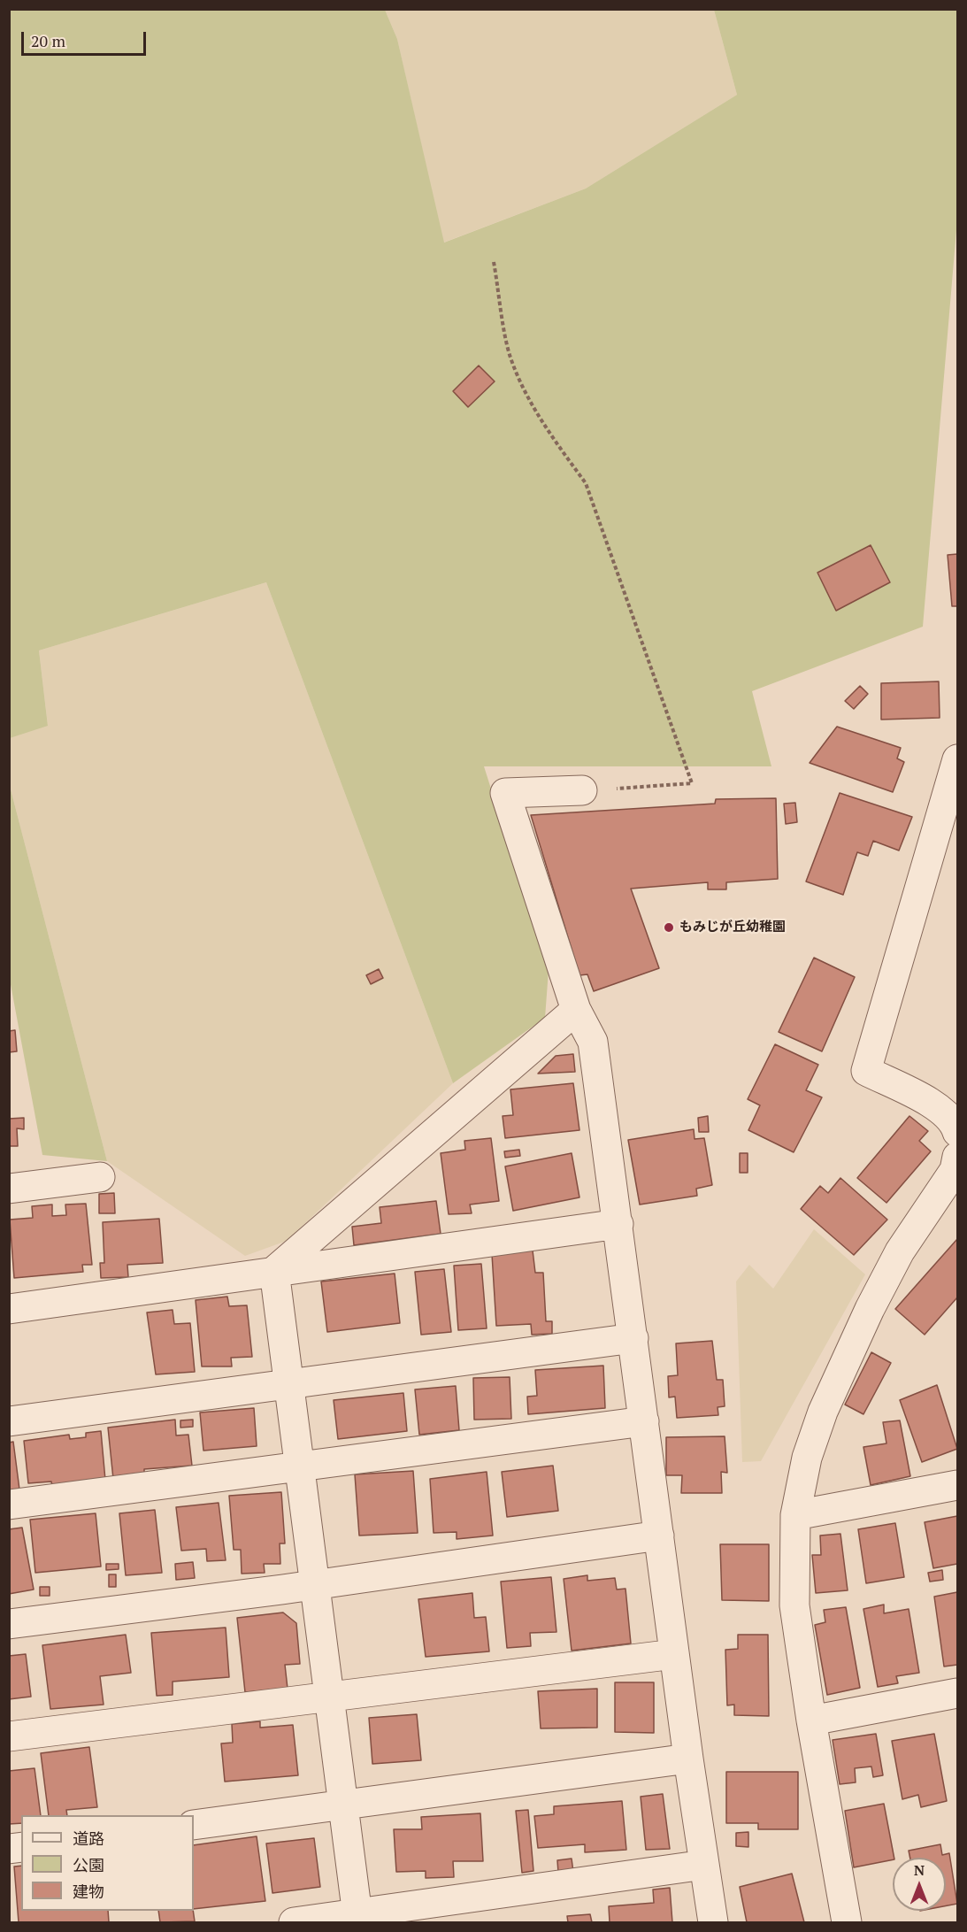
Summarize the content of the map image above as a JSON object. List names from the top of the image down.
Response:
{
  "places": ["もみじが丘幼稚園"],
  "legend": ["道路", "公園", "建物"],
  "scale_bar": "20 m",
  "north": "top"
}
